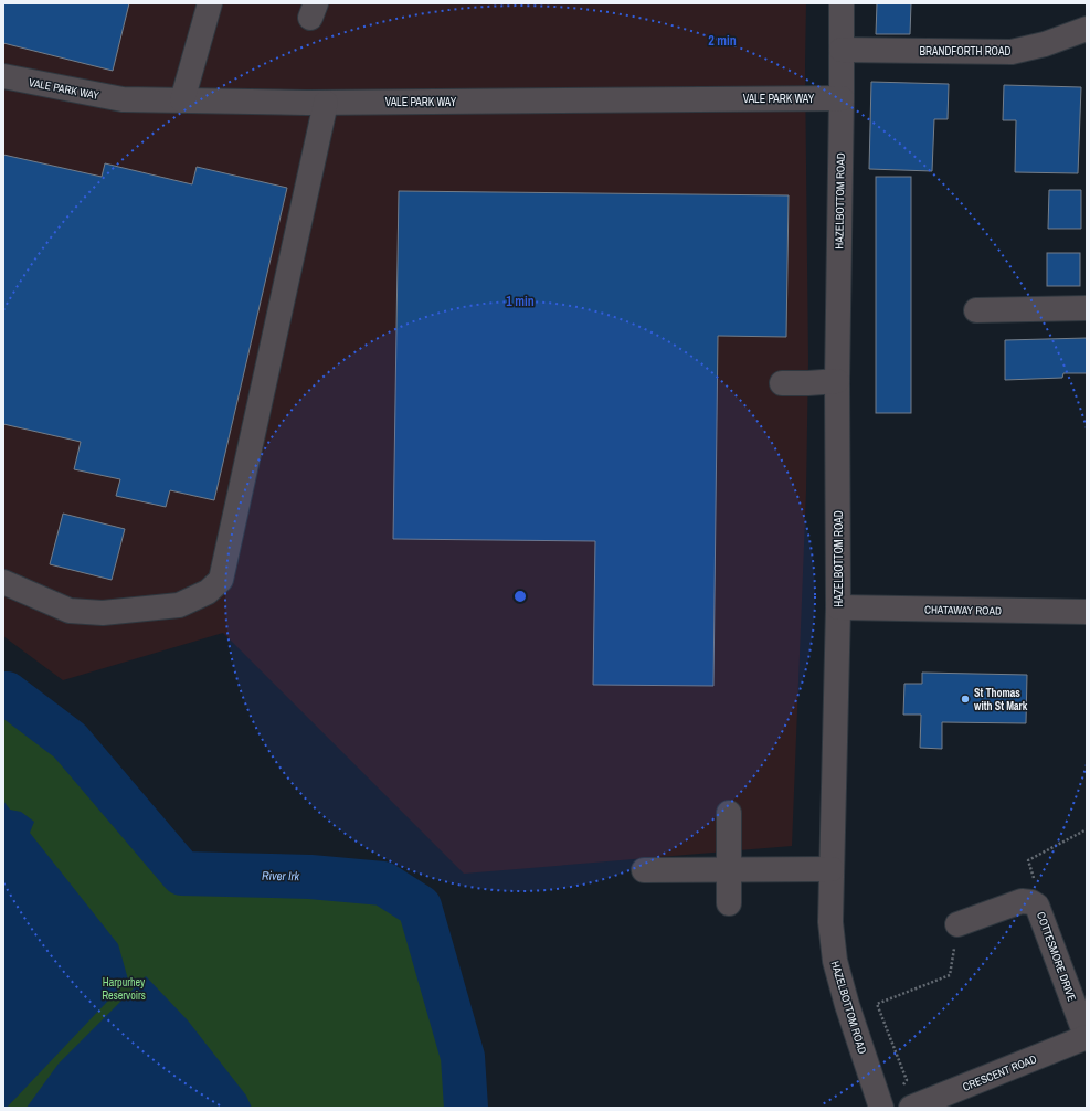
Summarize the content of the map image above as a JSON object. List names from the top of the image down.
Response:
{
  "streets": {
    "street": [
      "BRANDFORTH ROAD",
      "VALE PARK WAY",
      "HAZELBOTTOM ROAD",
      "CHATAWAY ROAD",
      "COTTESMORE DRIVE",
      "CRESCENT ROAD"
    ]
  },
  "crossings": [
    ["BRANDFORTH ROAD", "HAZELBOTTOM ROAD"],
    ["VALE PARK WAY", "HAZELBOTTOM ROAD"],
    ["HAZELBOTTOM ROAD", "CHATAWAY ROAD"],
    ["COTTESMORE DRIVE", "CRESCENT ROAD"]
  ],
  "water": ["River Irk"],
  "parks": ["Harpurhey Reservoirs"],
  "places": ["St Thomas with St Mark"],
  "rings": ["2 min", "1 min"]
}
